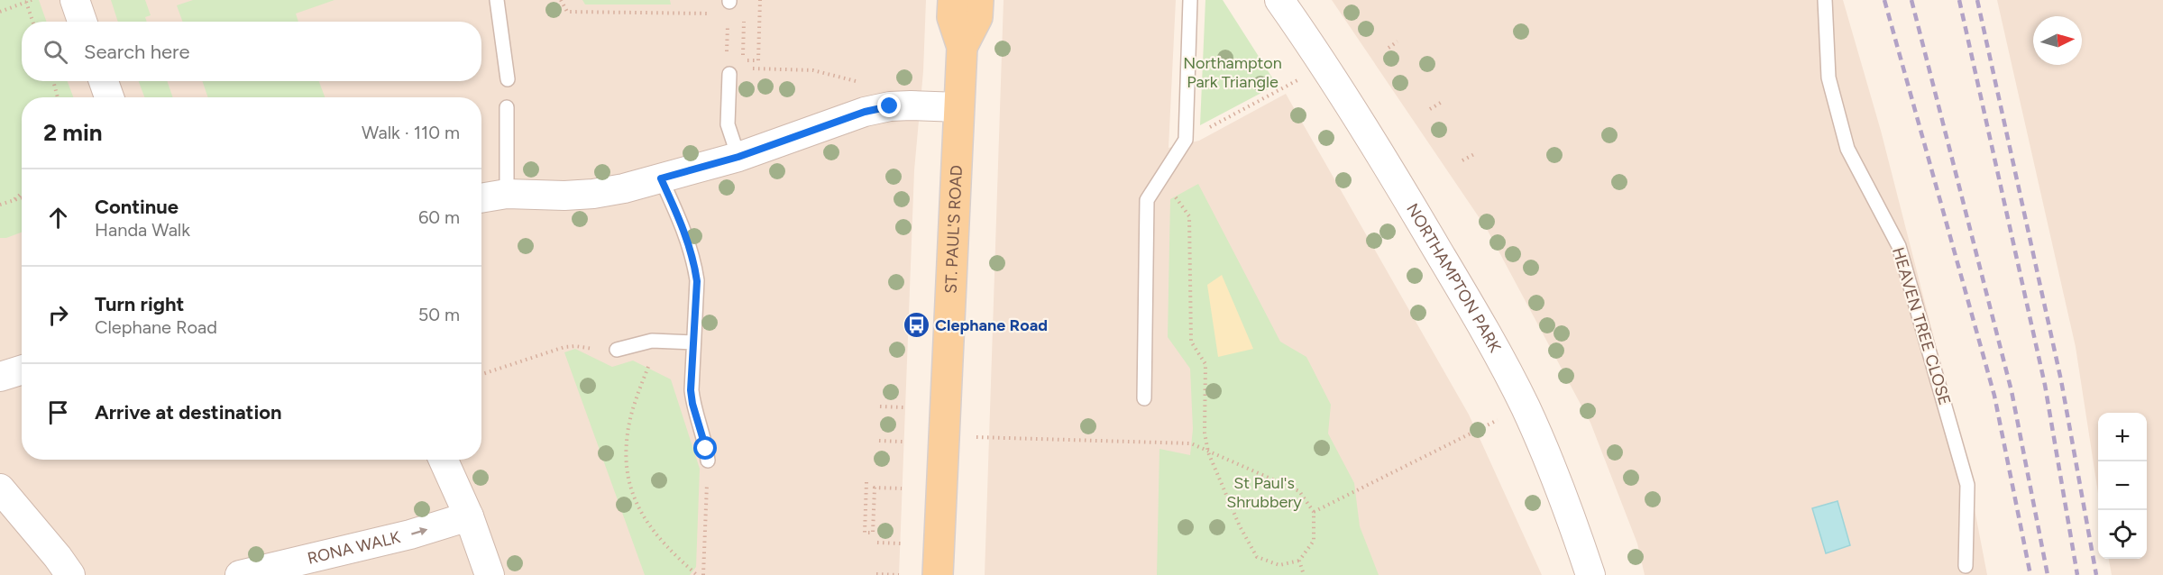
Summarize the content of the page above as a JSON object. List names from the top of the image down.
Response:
{
  "streets": {
    "main road": ["ST. PAUL'S ROAD"],
    "street": ["NORTHAMPTON PARK", "RONA WALK"],
    "lane": ["HEAVEN TREE CLOSE"]
  },
  "one_way": ["RONA WALK"],
  "parks": ["Northampton Park Triangle", "St Paul's Shrubbery"],
  "places": {
    "bus stop": ["Clephane Road"]
  },
  "north": "right",
  "page": {
    "search": "Search here",
    "heading": ["2 min", "Walk · 110 m"],
    "list": [
      ["Continue", "Handa Walk", "60 m"],
      ["Turn right", "Clephane Road", "50 m"],
      "Arrive at destination"
    ],
    "map_buttons": ["+", "−"]
  }
}
